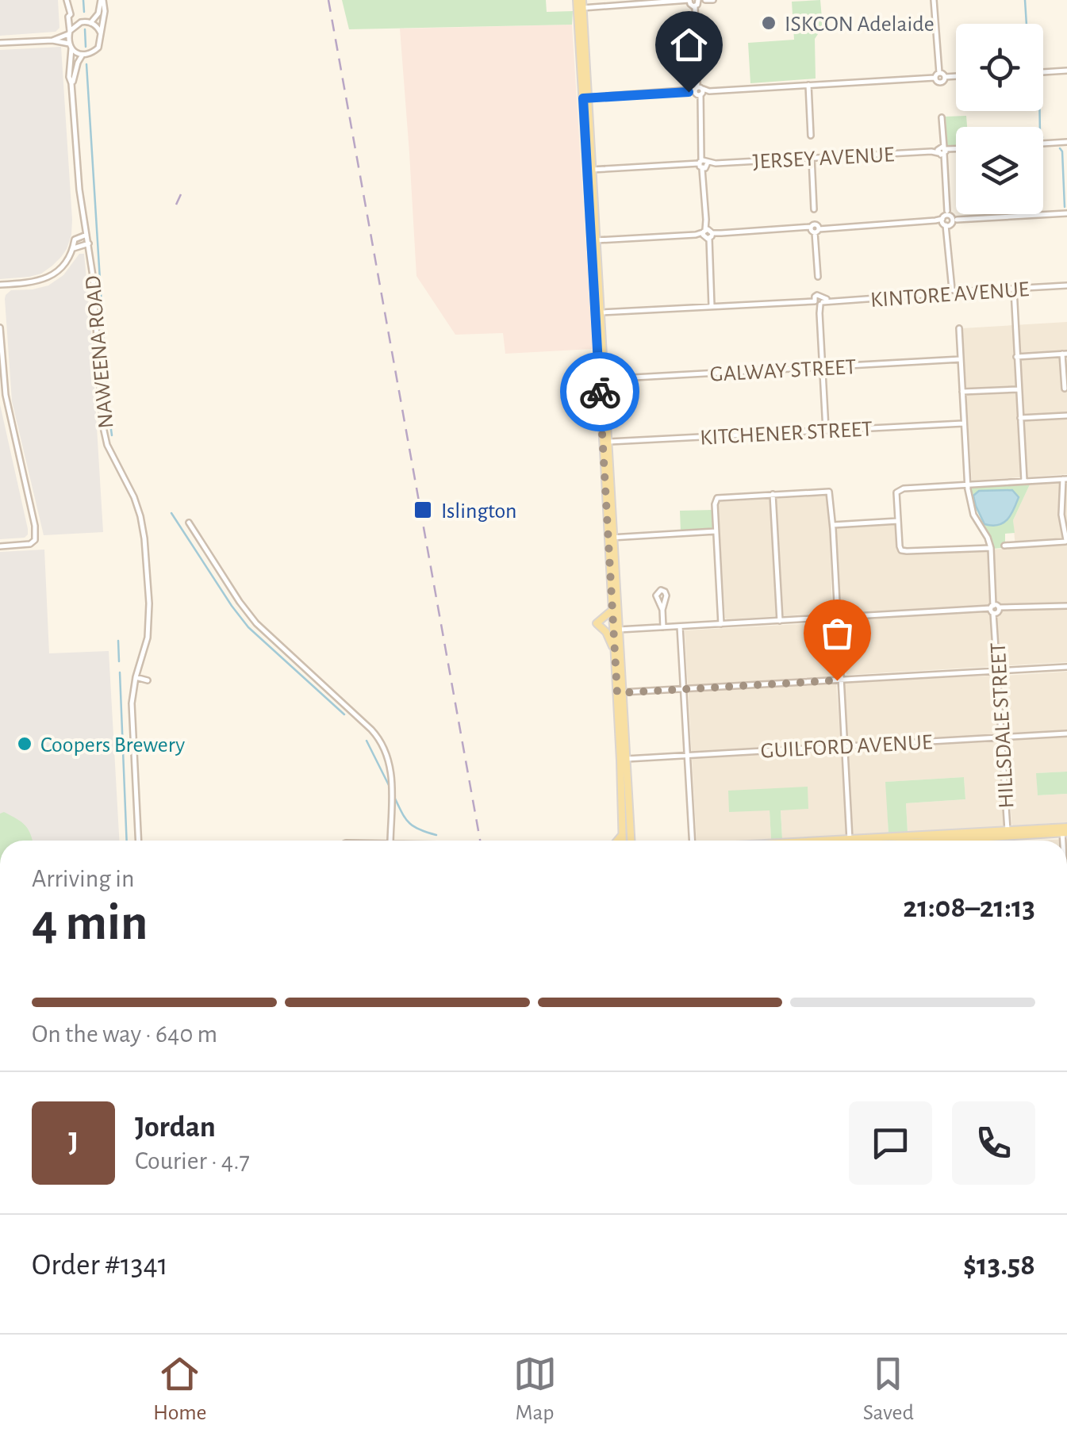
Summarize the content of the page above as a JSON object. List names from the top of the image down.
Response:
{
  "streets": {
    "street": [
      "JERSEY AVENUE",
      "KINTORE AVENUE",
      "NAWEENA ROAD",
      "GALWAY STREET",
      "KITCHENER STREET",
      "HILLSDALE STREET",
      "GUILFORD AVENUE"
    ]
  },
  "crossings": [
    ["HILLSDALE STREET", "GUILFORD AVENUE"]
  ],
  "places": {
    "other": ["ISKCON Adelaide", "Coopers Brewery"],
    "transit": ["Islington"]
  },
  "page": {
    "heading": ["4 min", "Arriving in", "21:08–21:13"],
    "panel": [
      "Jordan",
      "Courier · 4.7",
      "Order #1341",
      "$13.58"
    ],
    "bar": "On the way · 640 m",
    "round": "J",
    "tabs": ["Home", "Map", "Saved"]
  }
}
